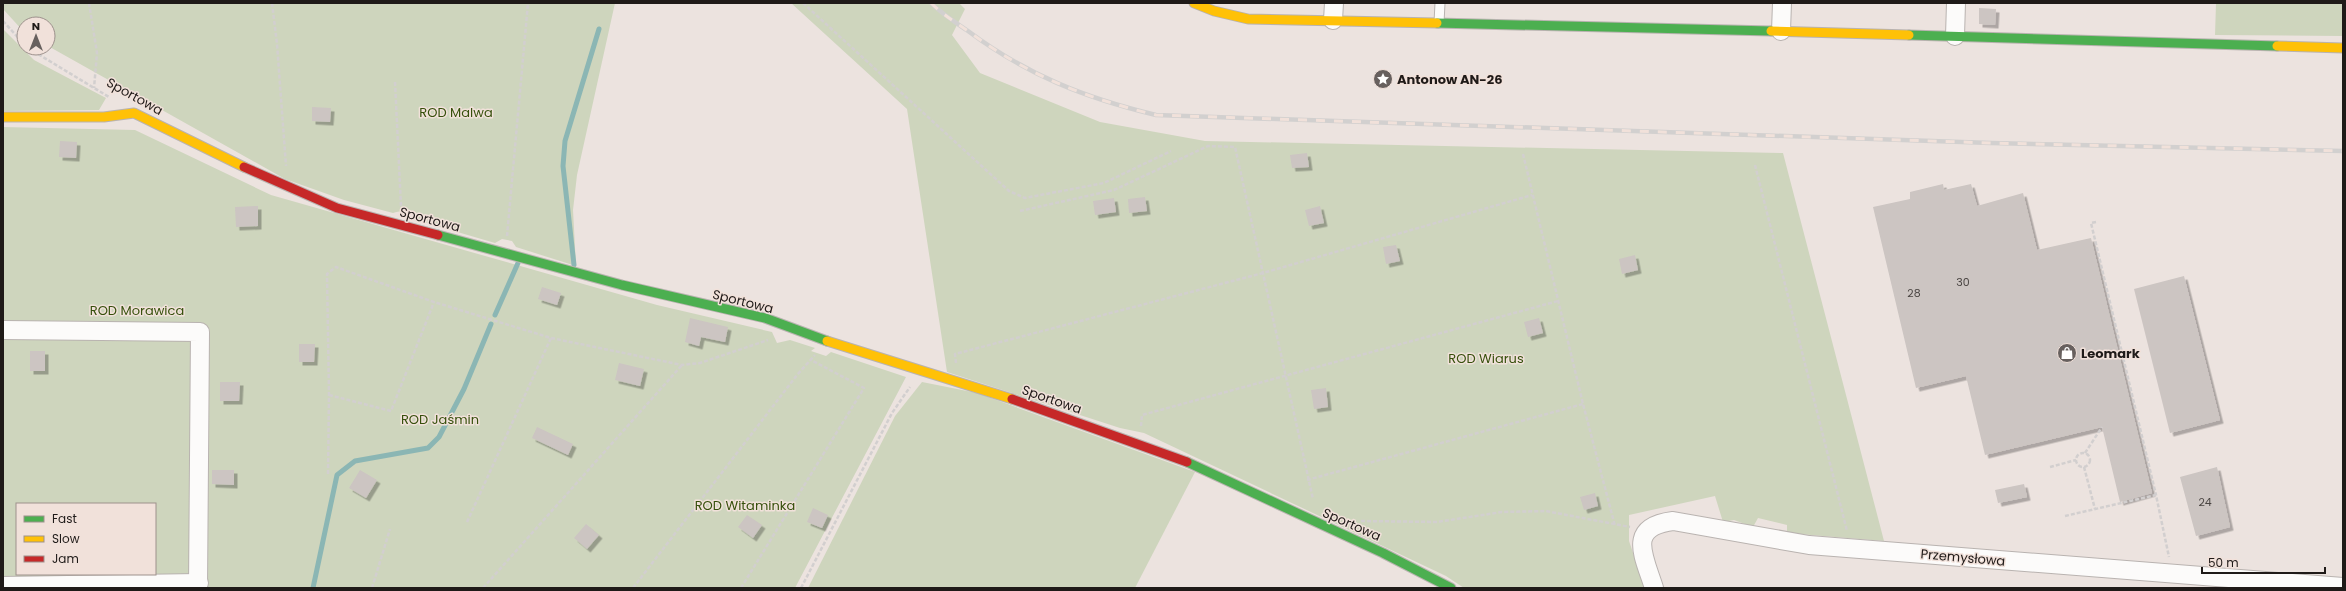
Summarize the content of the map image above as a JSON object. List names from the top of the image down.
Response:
{
  "streets": {
    "street": ["Sportowa", "Przemysłowa"]
  },
  "parks": [
    "ROD Malwa",
    "ROD Morawica",
    "ROD Wiarus",
    "ROD Jaśmin",
    "ROD Witaminka"
  ],
  "places": {
    "place": ["Antonow AN-26"],
    "shop": ["Leomark"]
  },
  "house_numbers": ["30", "28", "24"],
  "legend": ["Fast", "Slow", "Jam"],
  "scale_bar": "50 m",
  "north": "top"
}
